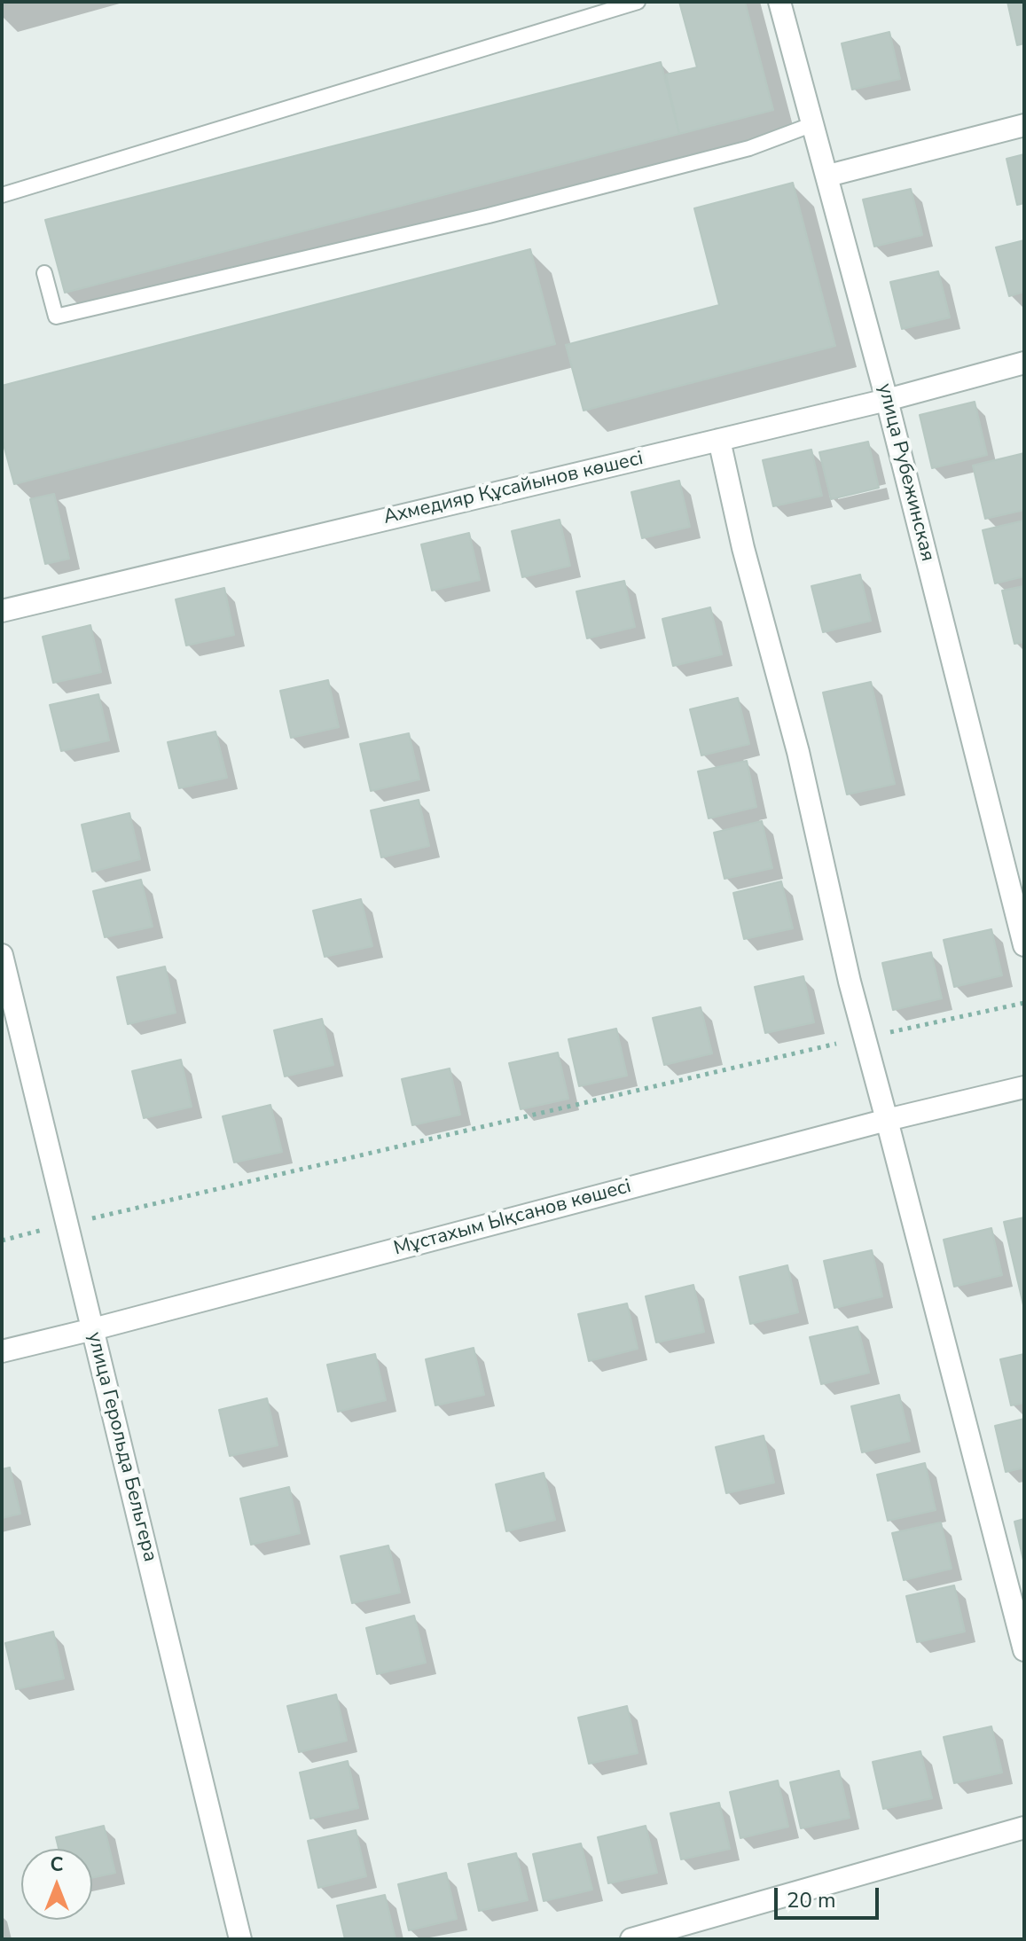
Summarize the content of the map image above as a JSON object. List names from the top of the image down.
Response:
{
  "streets": {
    "street": [
      "улица Рубежинская",
      "Ахмедияр Құсайынов көшесі",
      "Мұстахым Ықсанов көшесі",
      "улица Герольда Бельгера"
    ]
  },
  "crossings": [
    ["улица Рубежинская", "Ахмедияр Құсайынов көшесі"],
    ["Мұстахым Ықсанов көшесі", "улица Герольда Бельгера"]
  ],
  "scale_bar": "20 m",
  "north": "top"
}
